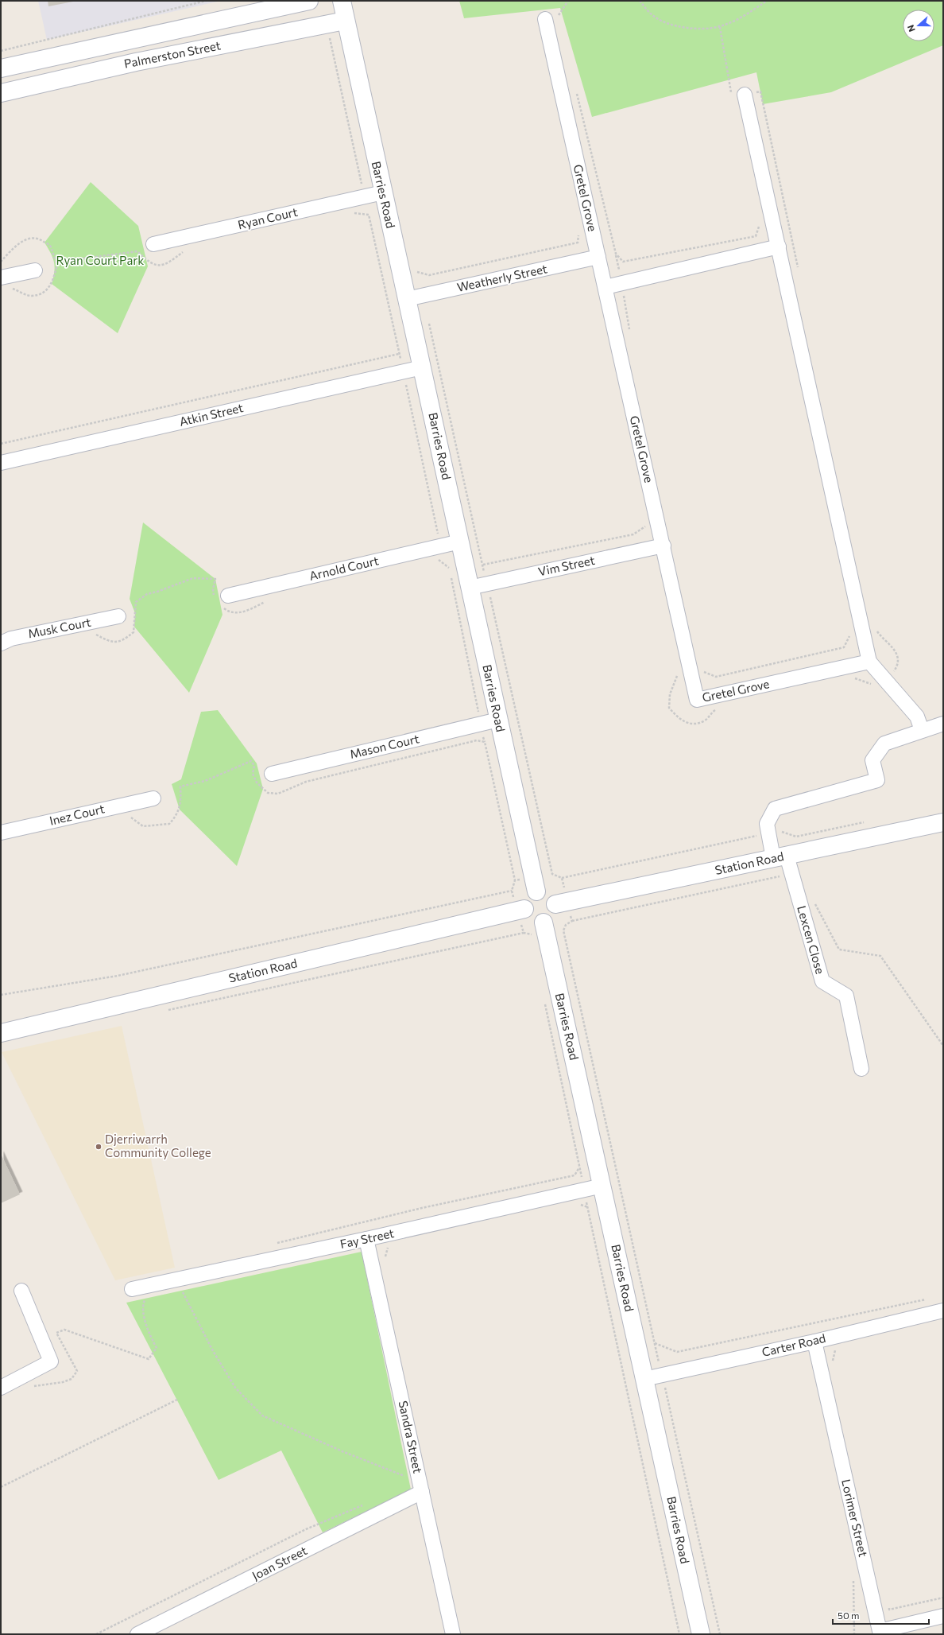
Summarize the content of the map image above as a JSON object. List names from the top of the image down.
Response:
{
  "streets": {
    "street": [
      "Palmerston Street",
      "Barries Road",
      "Gretel Grove",
      "Ryan Court",
      "Weatherly Street",
      "Atkin Street",
      "Vim Street",
      "Arnold Court",
      "Musk Court",
      "Mason Court",
      "Inez Court",
      "Station Road",
      "Lexcen Close",
      "Fay Street",
      "Carter Road",
      "Sandra Street",
      "Lorimer Street",
      "Joan Street"
    ]
  },
  "crossings": [
    ["Palmerston Street", "Barries Road"],
    ["Barries Road", "Ryan Court"],
    ["Barries Road", "Weatherly Street"],
    ["Barries Road", "Atkin Street"],
    ["Barries Road", "Vim Street"],
    ["Barries Road", "Arnold Court"],
    ["Barries Road", "Mason Court"],
    ["Barries Road", "Station Road"],
    ["Barries Road", "Fay Street"],
    ["Barries Road", "Carter Road"],
    ["Gretel Grove", "Weatherly Street"],
    ["Gretel Grove", "Vim Street"],
    ["Station Road", "Lexcen Close"],
    ["Fay Street", "Sandra Street"],
    ["Carter Road", "Lorimer Street"],
    ["Sandra Street", "Joan Street"]
  ],
  "parks": ["Ryan Court Park"],
  "places": ["Djerriwarrh Community College"],
  "scale_bar": "50 m",
  "north": "left"
}
